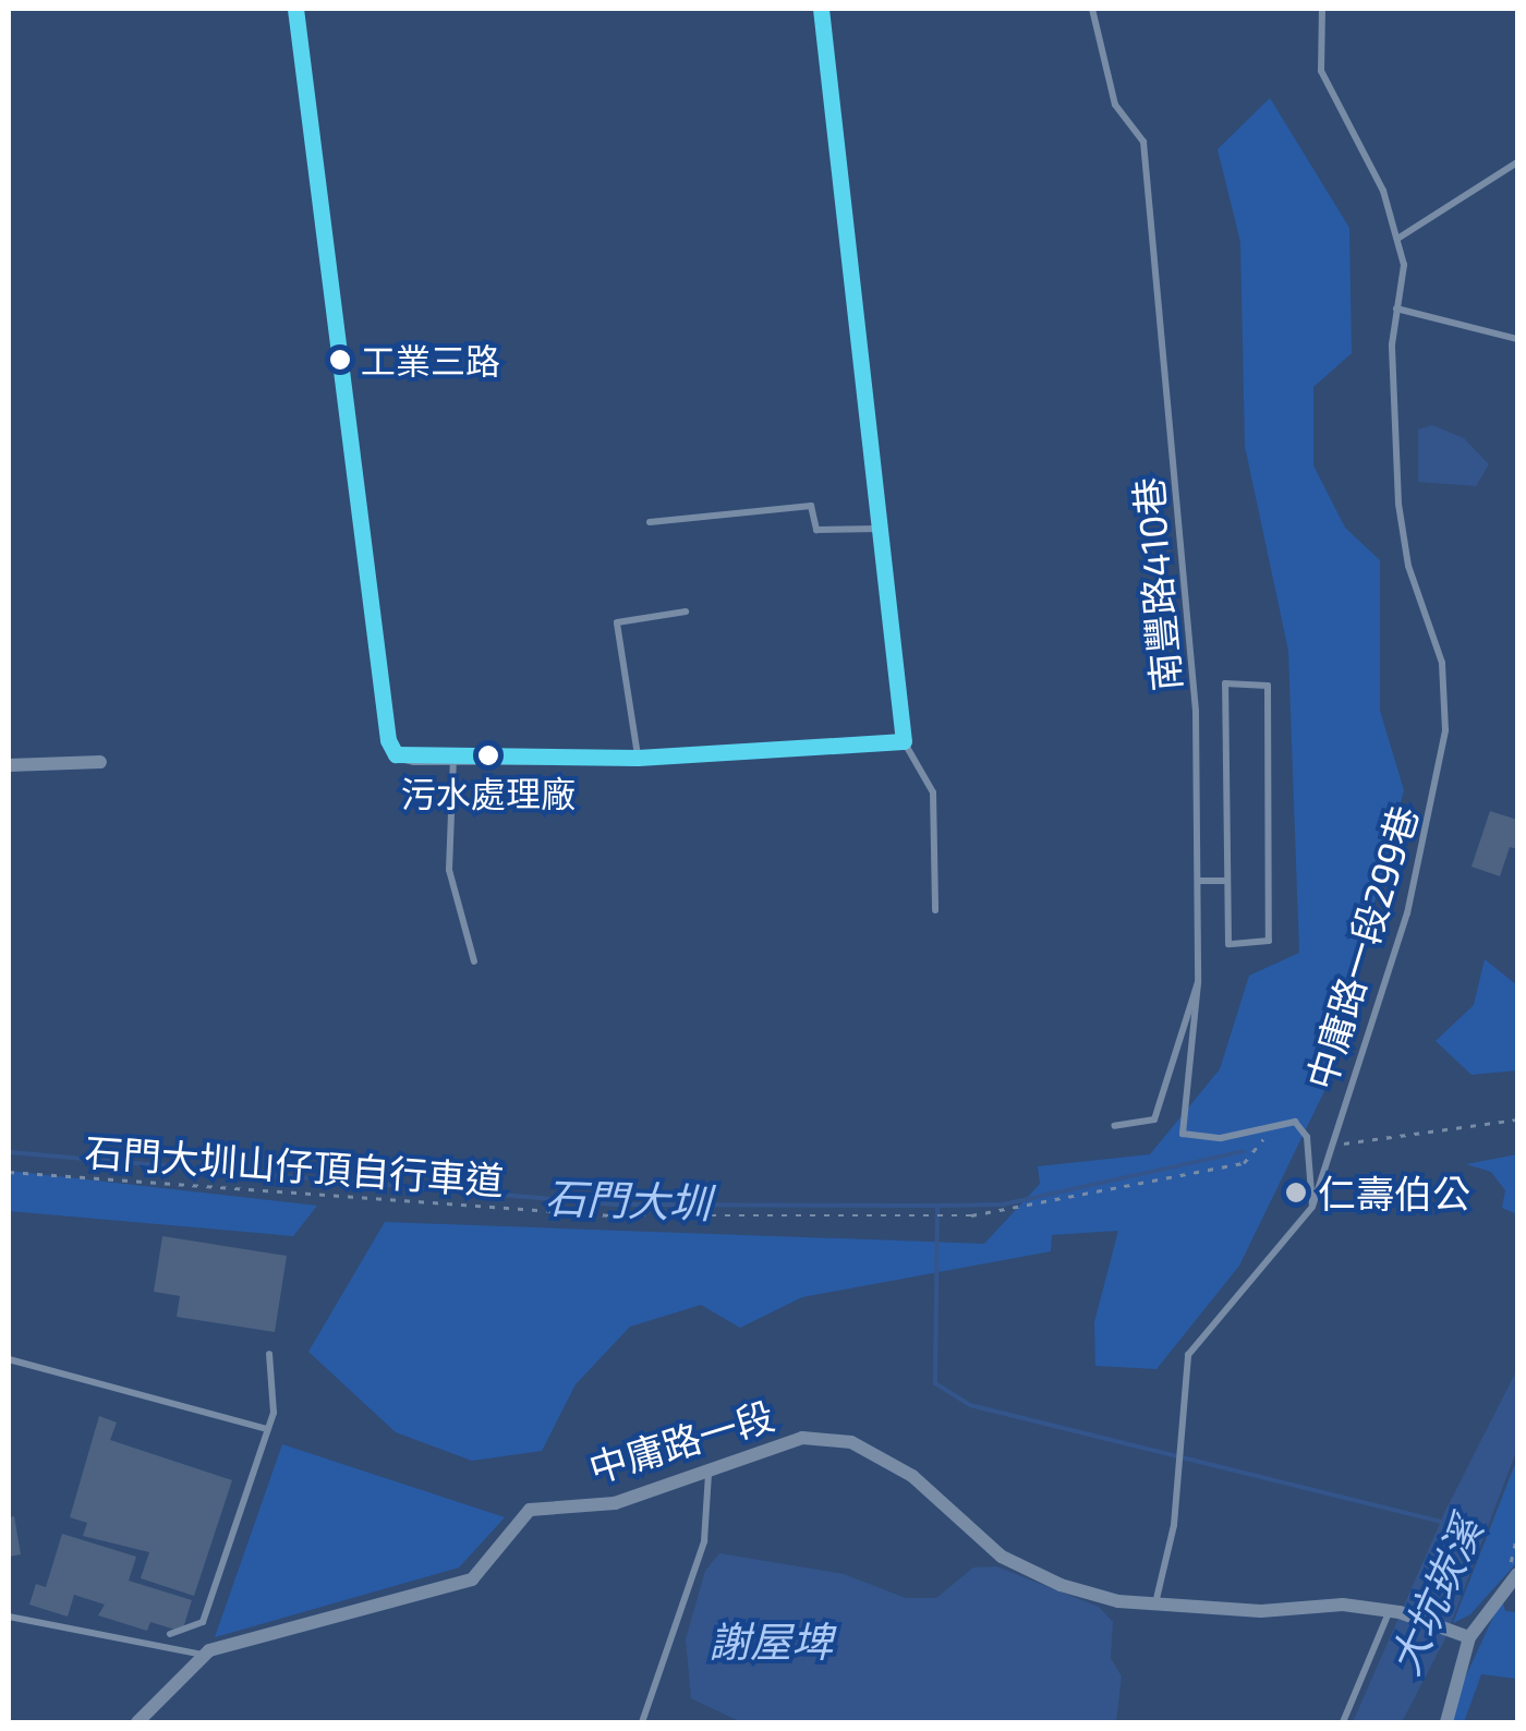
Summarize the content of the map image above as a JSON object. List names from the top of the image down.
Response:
{
  "streets": {
    "street": ["中庸路一段"],
    "lane": ["南豐路410巷", "中庸路一段299巷"],
    "path": ["石門大圳山仔頂自行車道"]
  },
  "crossings": [
    ["南豐路410巷", "中庸路一段299巷"],
    ["中庸路一段299巷", "中庸路一段"]
  ],
  "water": ["石門大圳", "大坑崁溪", "謝屋埤"],
  "places": ["工業三路", "污水處理廠", "仁壽伯公"]
}
